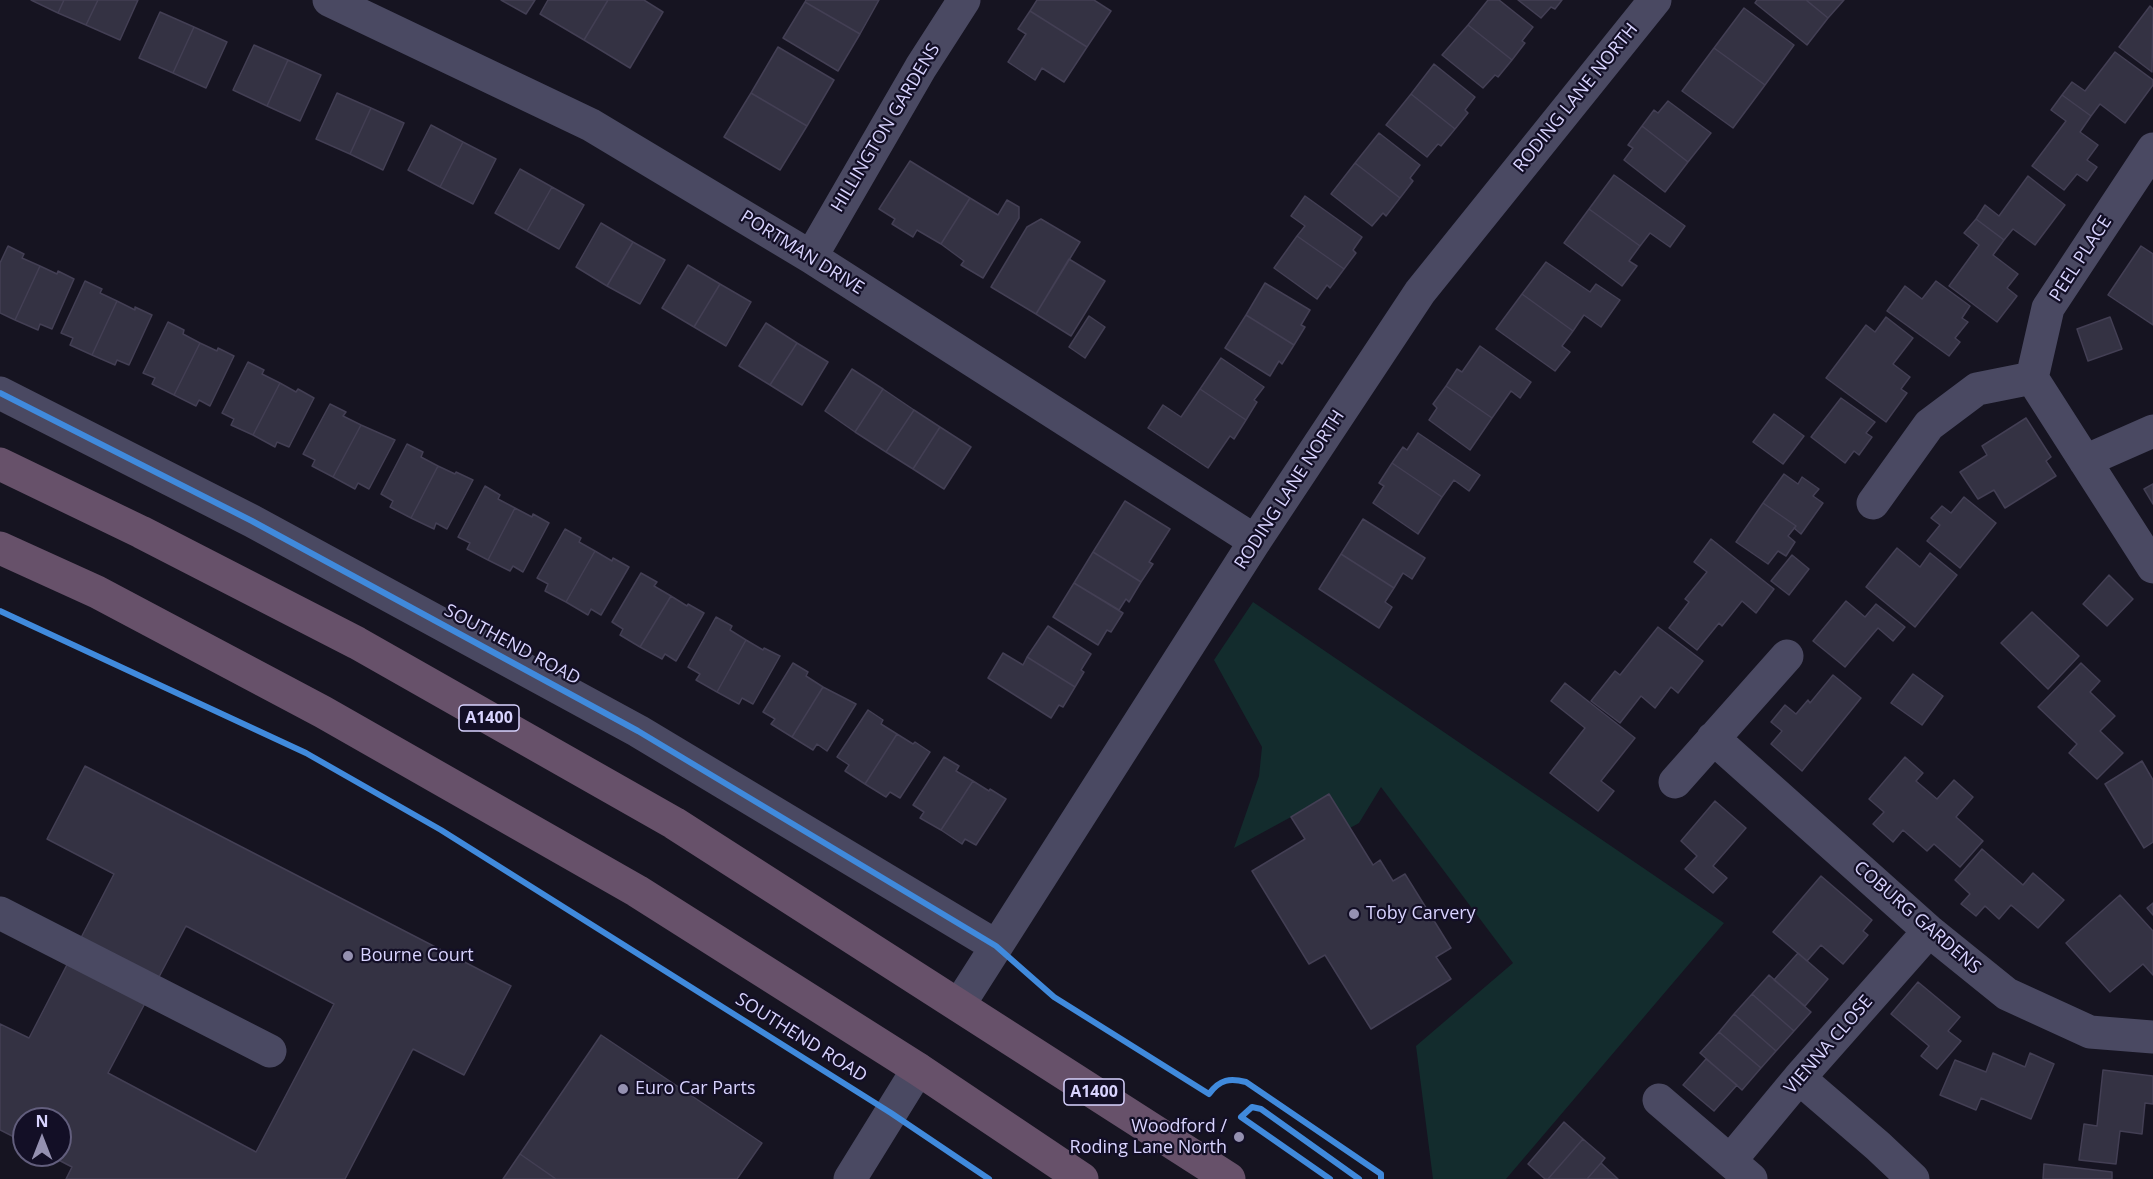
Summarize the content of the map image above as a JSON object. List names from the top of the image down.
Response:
{
  "streets": {
    "highway": ["SOUTHEND ROAD", "A1400"],
    "street": [
      "RODING LANE NORTH",
      "HILLINGTON GARDENS",
      "PORTMAN DRIVE",
      "PEEL PLACE",
      "COBURG GARDENS",
      "VIENNA CLOSE"
    ]
  },
  "crossings": [
    ["RODING LANE NORTH", "PORTMAN DRIVE"],
    ["RODING LANE NORTH", "SOUTHEND ROAD"],
    ["RODING LANE NORTH", "A1400"],
    ["HILLINGTON GARDENS", "PORTMAN DRIVE"],
    ["COBURG GARDENS", "VIENNA CLOSE"]
  ],
  "places": [
    "Toby Carvery",
    "Bourne Court",
    "Euro Car Parts",
    "Woodford / Roding Lane North"
  ],
  "north": "top"
}
